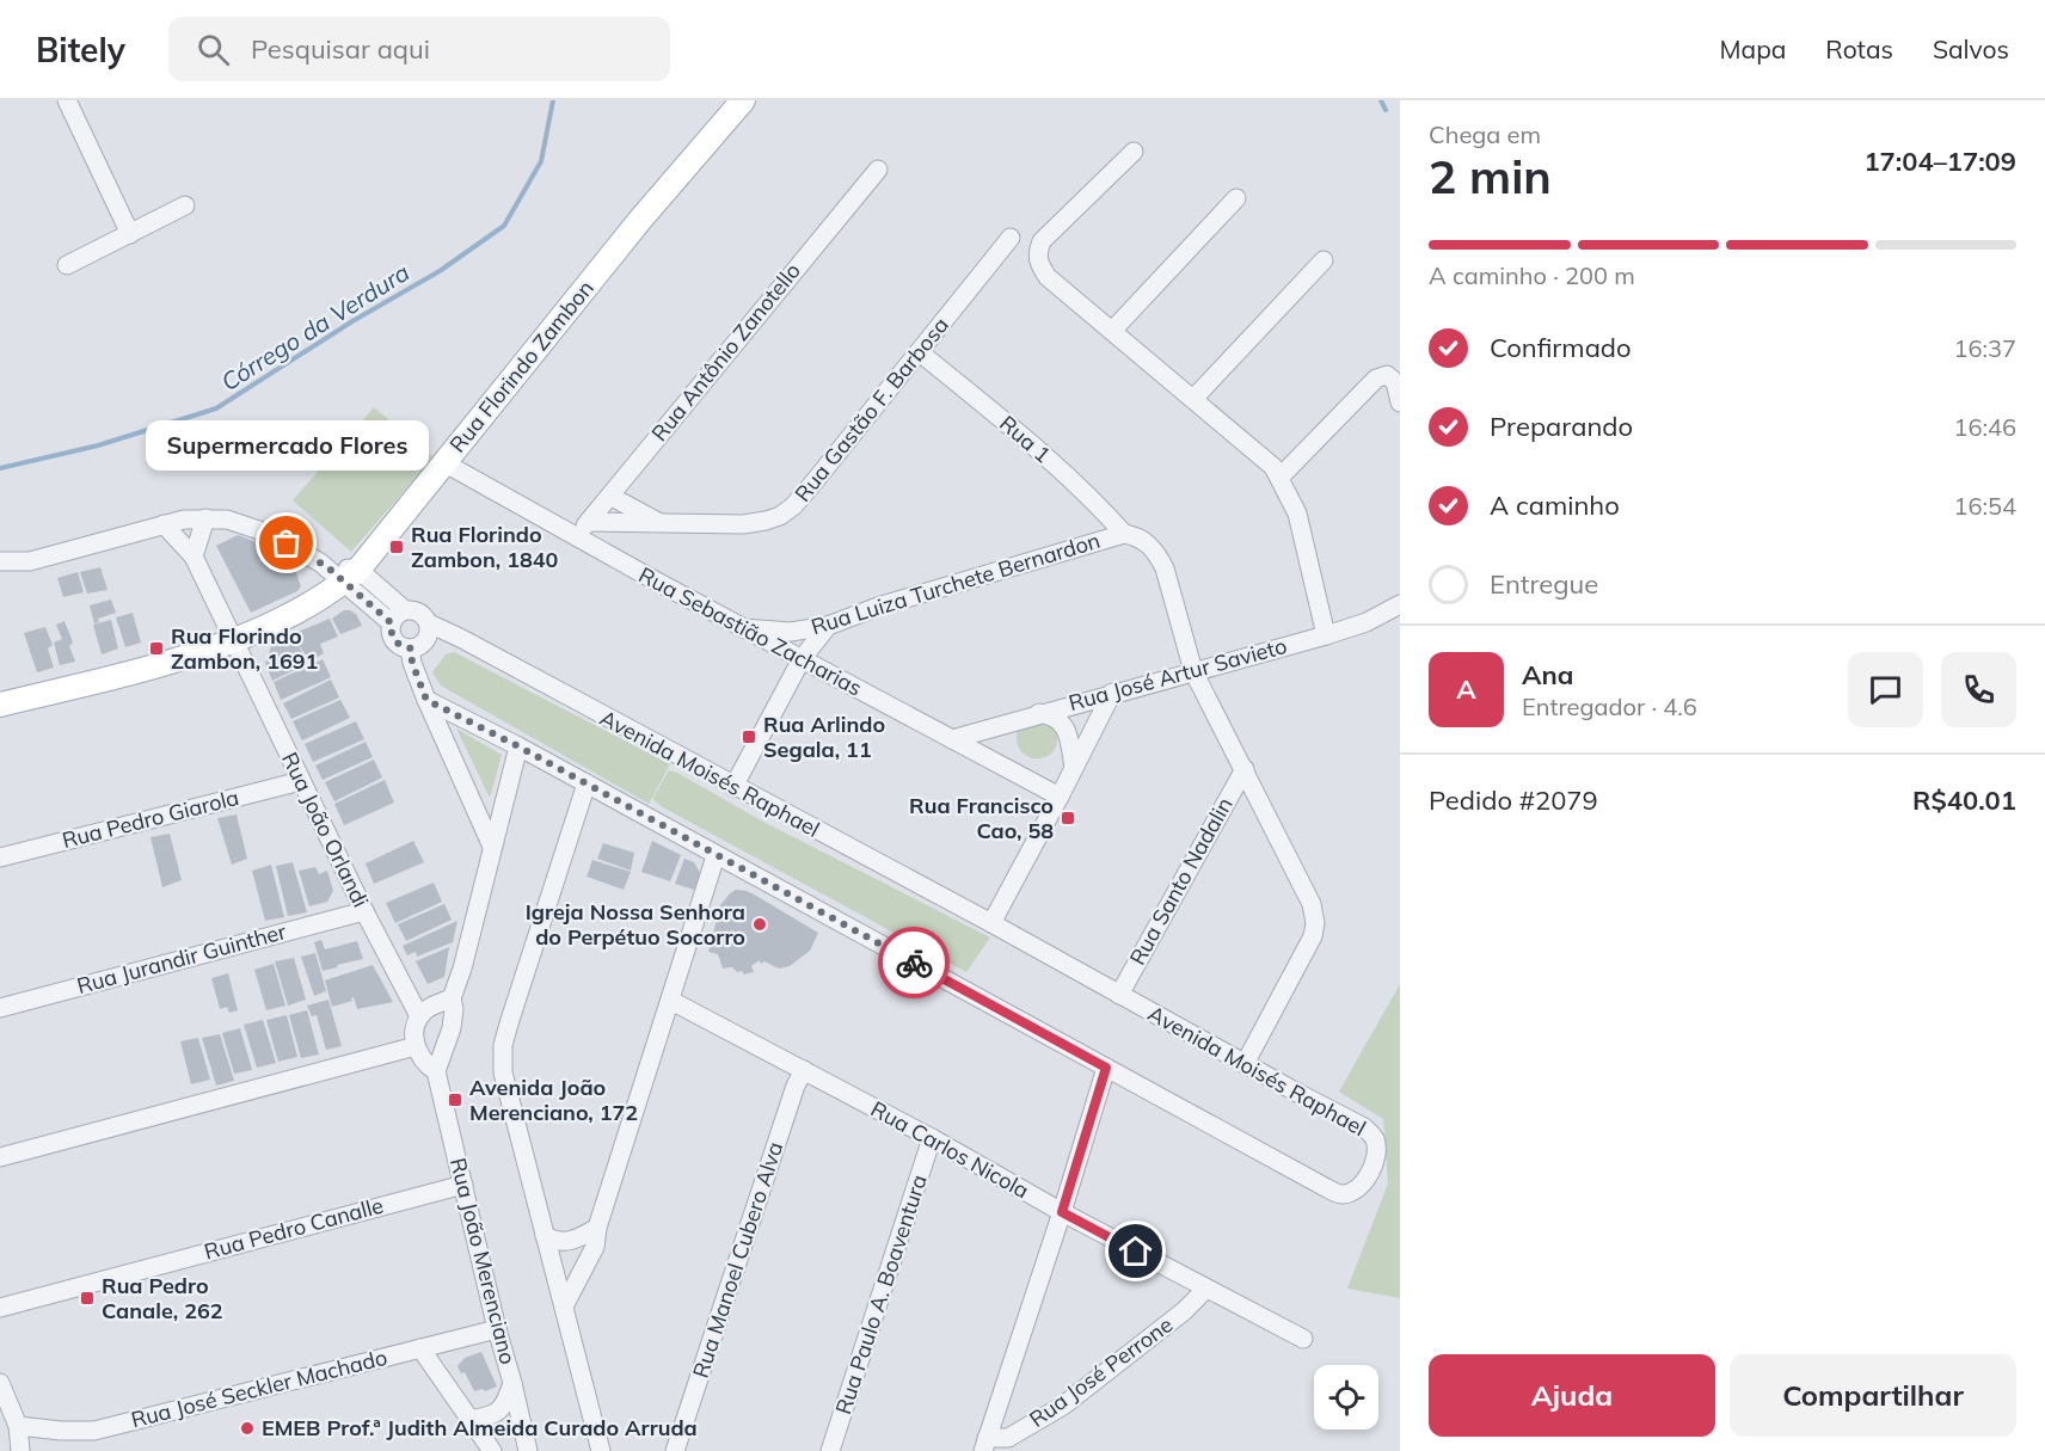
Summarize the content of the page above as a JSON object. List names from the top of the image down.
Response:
{
  "streets": {
    "main road": ["Rua Florindo Zambon"],
    "street": [
      "Rua Antônio Zanotello",
      "Rua Gastão F. Barbosa",
      "Rua 1",
      "Rua Luiza Turchete Bernardon",
      "Rua Sebastião Zacharias",
      "Rua José Artur Savieto",
      "Avenida Moisés Raphael",
      "Rua Pedro Giarola",
      "Rua João Orlandi",
      "Rua Santo Nadalin",
      "Rua Jurandir Guinther",
      "Rua Carlos Nicola",
      "Rua Pedro Canalle",
      "Rua Manoel Cubero Alva",
      "Rua João Merenciano",
      "Rua Paulo A. Boaventura",
      "Rua José Perrone",
      "Rua José Seckler Machado"
    ]
  },
  "crossings": [
    ["Rua Antônio Zanotello", "Rua Gastão F. Barbosa"],
    ["Rua Antônio Zanotello", "Rua Sebastião Zacharias"],
    ["Rua Florindo Zambon", "Rua Sebastião Zacharias"],
    ["Rua Florindo Zambon", "Rua João Orlandi"],
    ["Rua Gastão F. Barbosa", "Rua 1"],
    ["Rua 1", "Rua Luiza Turchete Bernardon"],
    ["Rua 1", "Rua José Artur Savieto"],
    ["Rua 1", "Avenida Moisés Raphael"],
    ["Rua 1", "Rua Santo Nadalin"],
    ["Rua Luiza Turchete Bernardon", "Rua Sebastião Zacharias"],
    ["Rua Sebastião Zacharias", "Rua José Artur Savieto"],
    ["Avenida Moisés Raphael", "Rua Santo Nadalin"],
    ["Rua Pedro Giarola", "Rua João Orlandi"],
    ["Rua João Orlandi", "Rua Jurandir Guinther"],
    ["Rua Carlos Nicola", "Rua Manoel Cubero Alva"],
    ["Rua Carlos Nicola", "Rua Paulo A. Boaventura"],
    ["Rua Carlos Nicola", "Rua José Perrone"],
    ["Rua Pedro Canalle", "Rua João Merenciano"],
    ["Rua João Merenciano", "Rua José Seckler Machado"]
  ],
  "water": ["Córrego da Verdura"],
  "places": {
    "other": ["Supermercado Flores", "Igreja Nossa Senhora do Perpétuo Socorro", "EMEB Prof.ª Judith Almeida Curado Arruda"],
    "transit": [
      "Rua Florindo Zambon, 1840",
      "Rua Florindo Zambon, 1691",
      "Rua Arlindo Segala, 11",
      "Rua Francisco Cao, 58",
      "Avenida João Merenciano, 172",
      "Rua Pedro Canale, 262"
    ]
  },
  "page": {
    "header": "Bitely",
    "search": "Pesquisar aqui",
    "nav": ["Mapa", "Rotas", "Salvos"],
    "heading": ["2 min", "Chega em", "17:04–17:09"],
    "panel": [
      "Ana",
      "Entregador · 4.6",
      "Pedido #2079",
      "R$40.01"
    ],
    "bar": "A caminho · 200 m",
    "list": [
      ["Confirmado", "16:37"],
      ["Preparando", "16:46"],
      ["A caminho", "16:54"],
      "Entregue"
    ],
    "bubble": "Supermercado Flores",
    "round": "A",
    "buttons": ["Ajuda", "Compartilhar"]
  }
}
